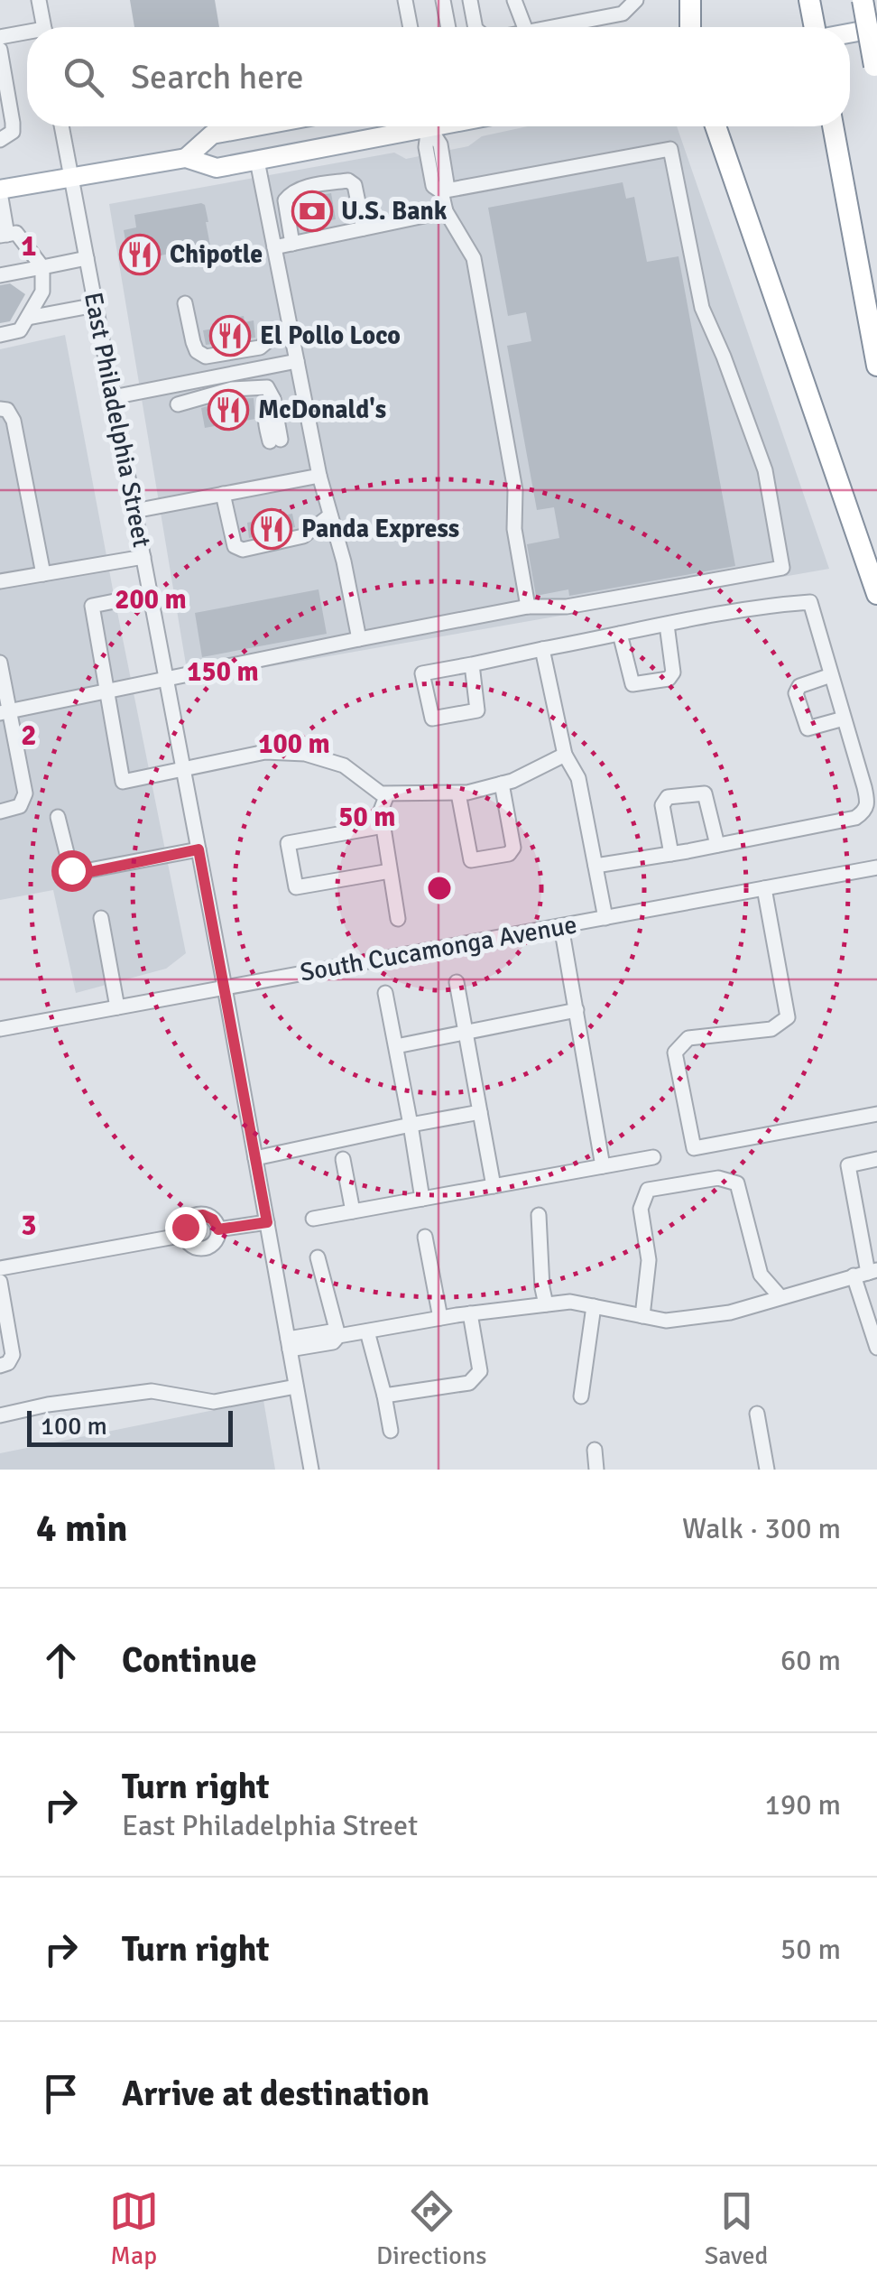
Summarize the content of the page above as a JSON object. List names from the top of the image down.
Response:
{
  "streets": {
    "street": ["East Philadelphia Street", "South Cucamonga Avenue"]
  },
  "crossings": [
    ["East Philadelphia Street", "South Cucamonga Avenue"]
  ],
  "places": {
    "bank": ["U.S. Bank"],
    "restaurant": [
      "Chipotle",
      "El Pollo Loco",
      "McDonald's",
      "Panda Express"
    ]
  },
  "scale_bar": "100 m",
  "page": {
    "search": "Search here",
    "scale": "100 m",
    "heading": ["4 min", "Walk · 300 m"],
    "list": [
      ["Continue", "60 m"],
      ["Turn right", "East Philadelphia Street", "190 m"],
      ["Turn right", "50 m"],
      "Arrive at destination"
    ],
    "nav": ["Map", "Directions", "Saved"]
  },
  "grid": {
    "rows": ["1", "2", "3"]
  },
  "rings": [
    "200 m",
    "150 m",
    "100 m",
    "50 m"
  ]
}
